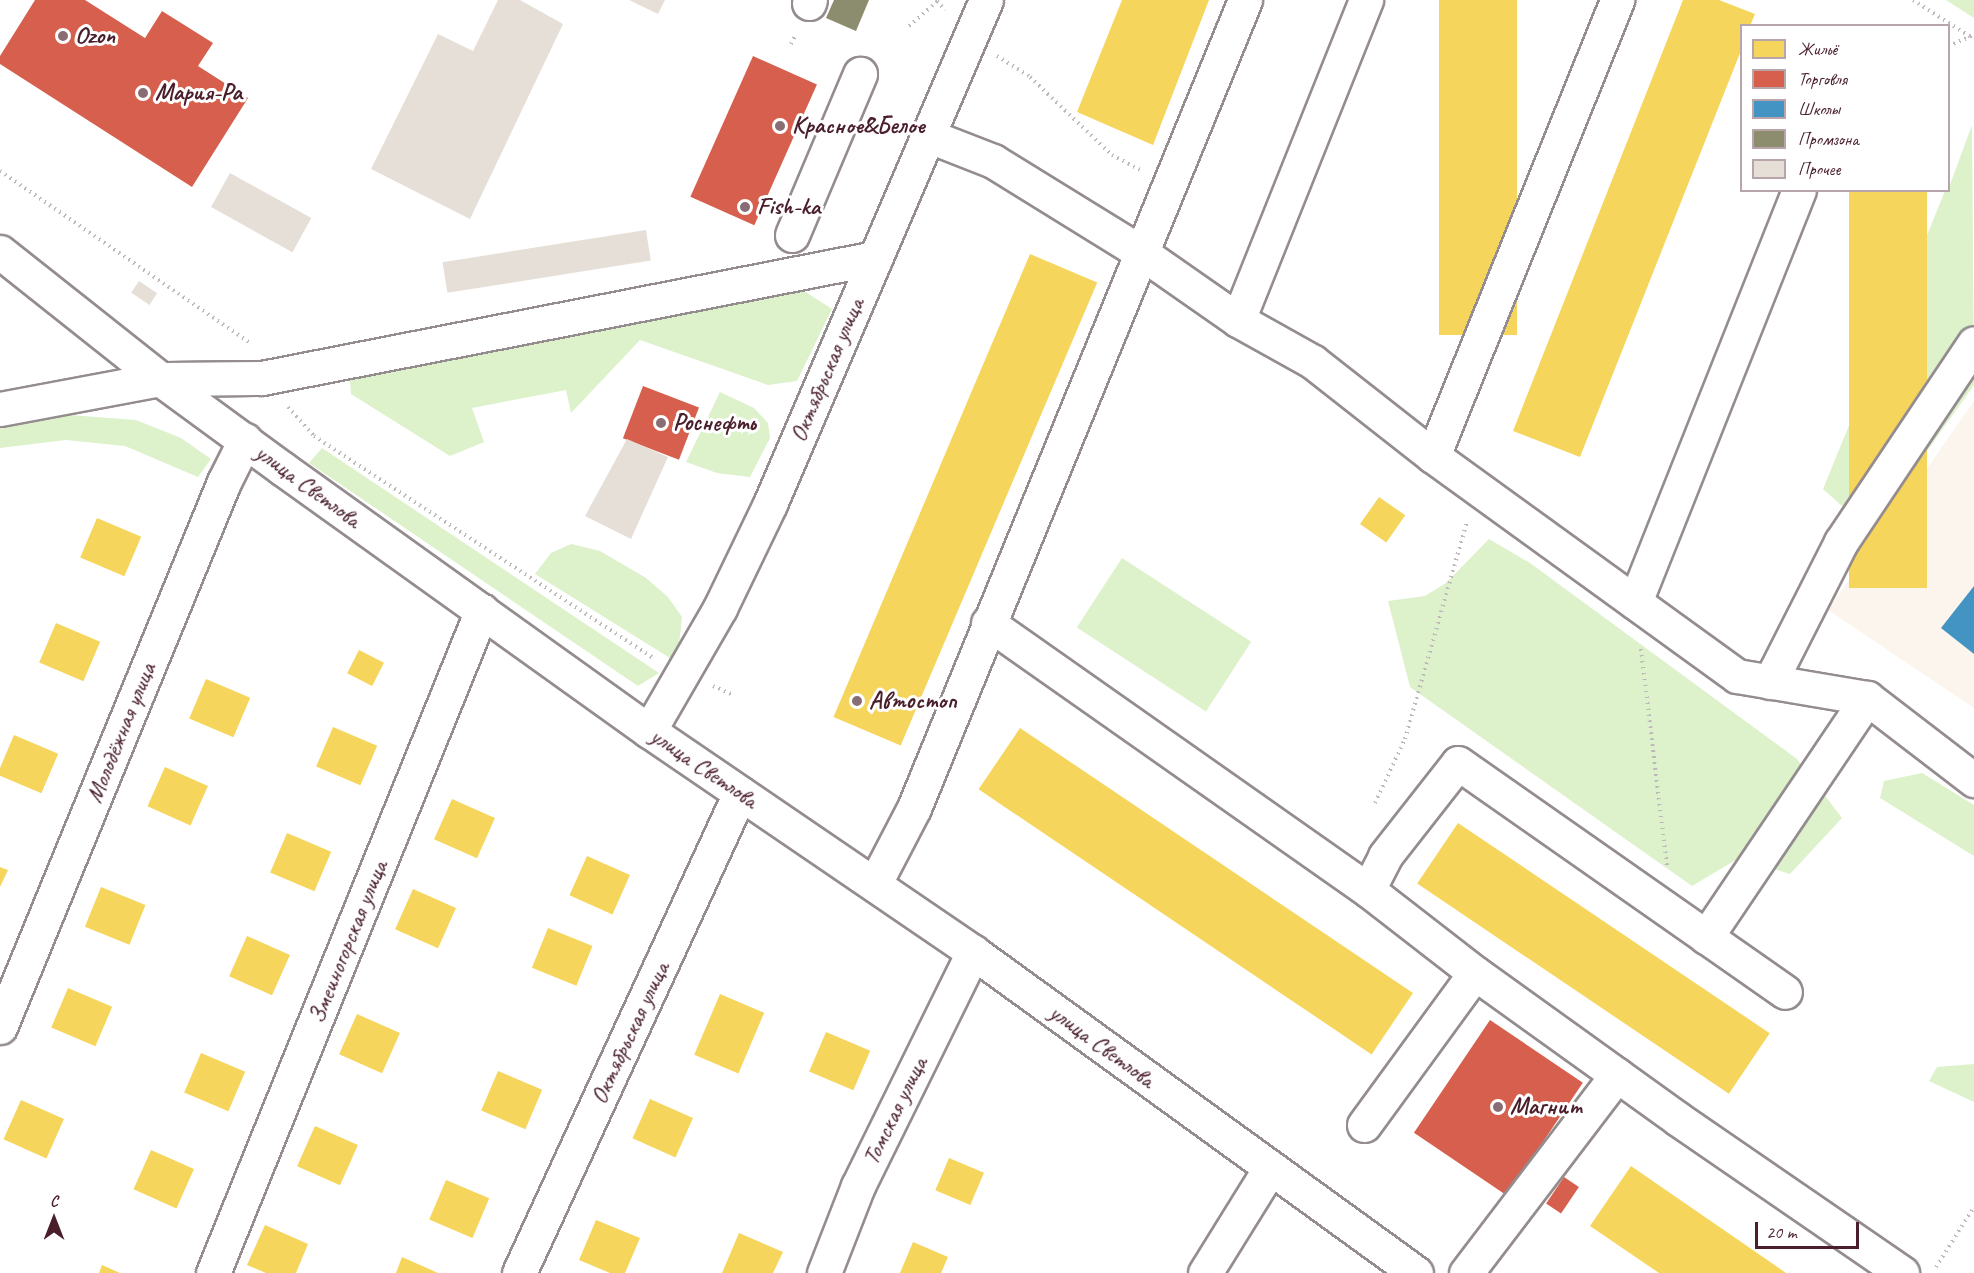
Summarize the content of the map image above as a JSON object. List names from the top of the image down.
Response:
{
  "streets": {
    "street": [
      "Октябрьская улица",
      "улица Светлова",
      "Молодёжная улица",
      "Змеиногорская улица",
      "Томская улица"
    ]
  },
  "crossings": [
    ["Октябрьская улица", "улица Светлова"],
    ["улица Светлова", "Молодёжная улица"],
    ["улица Светлова", "Змеиногорская улица"],
    ["улица Светлова", "Томская улица"]
  ],
  "places": [
    "Ozon",
    "Мария-Ра",
    "Красное&Белое",
    "Fish-ka",
    "Роснефть",
    "Автостоп",
    "Магнит"
  ],
  "legend": [
    "Жильё",
    "Торговля",
    "Школы",
    "Промзона",
    "Прочее"
  ],
  "scale_bar": "20 m",
  "north": "top"
}
